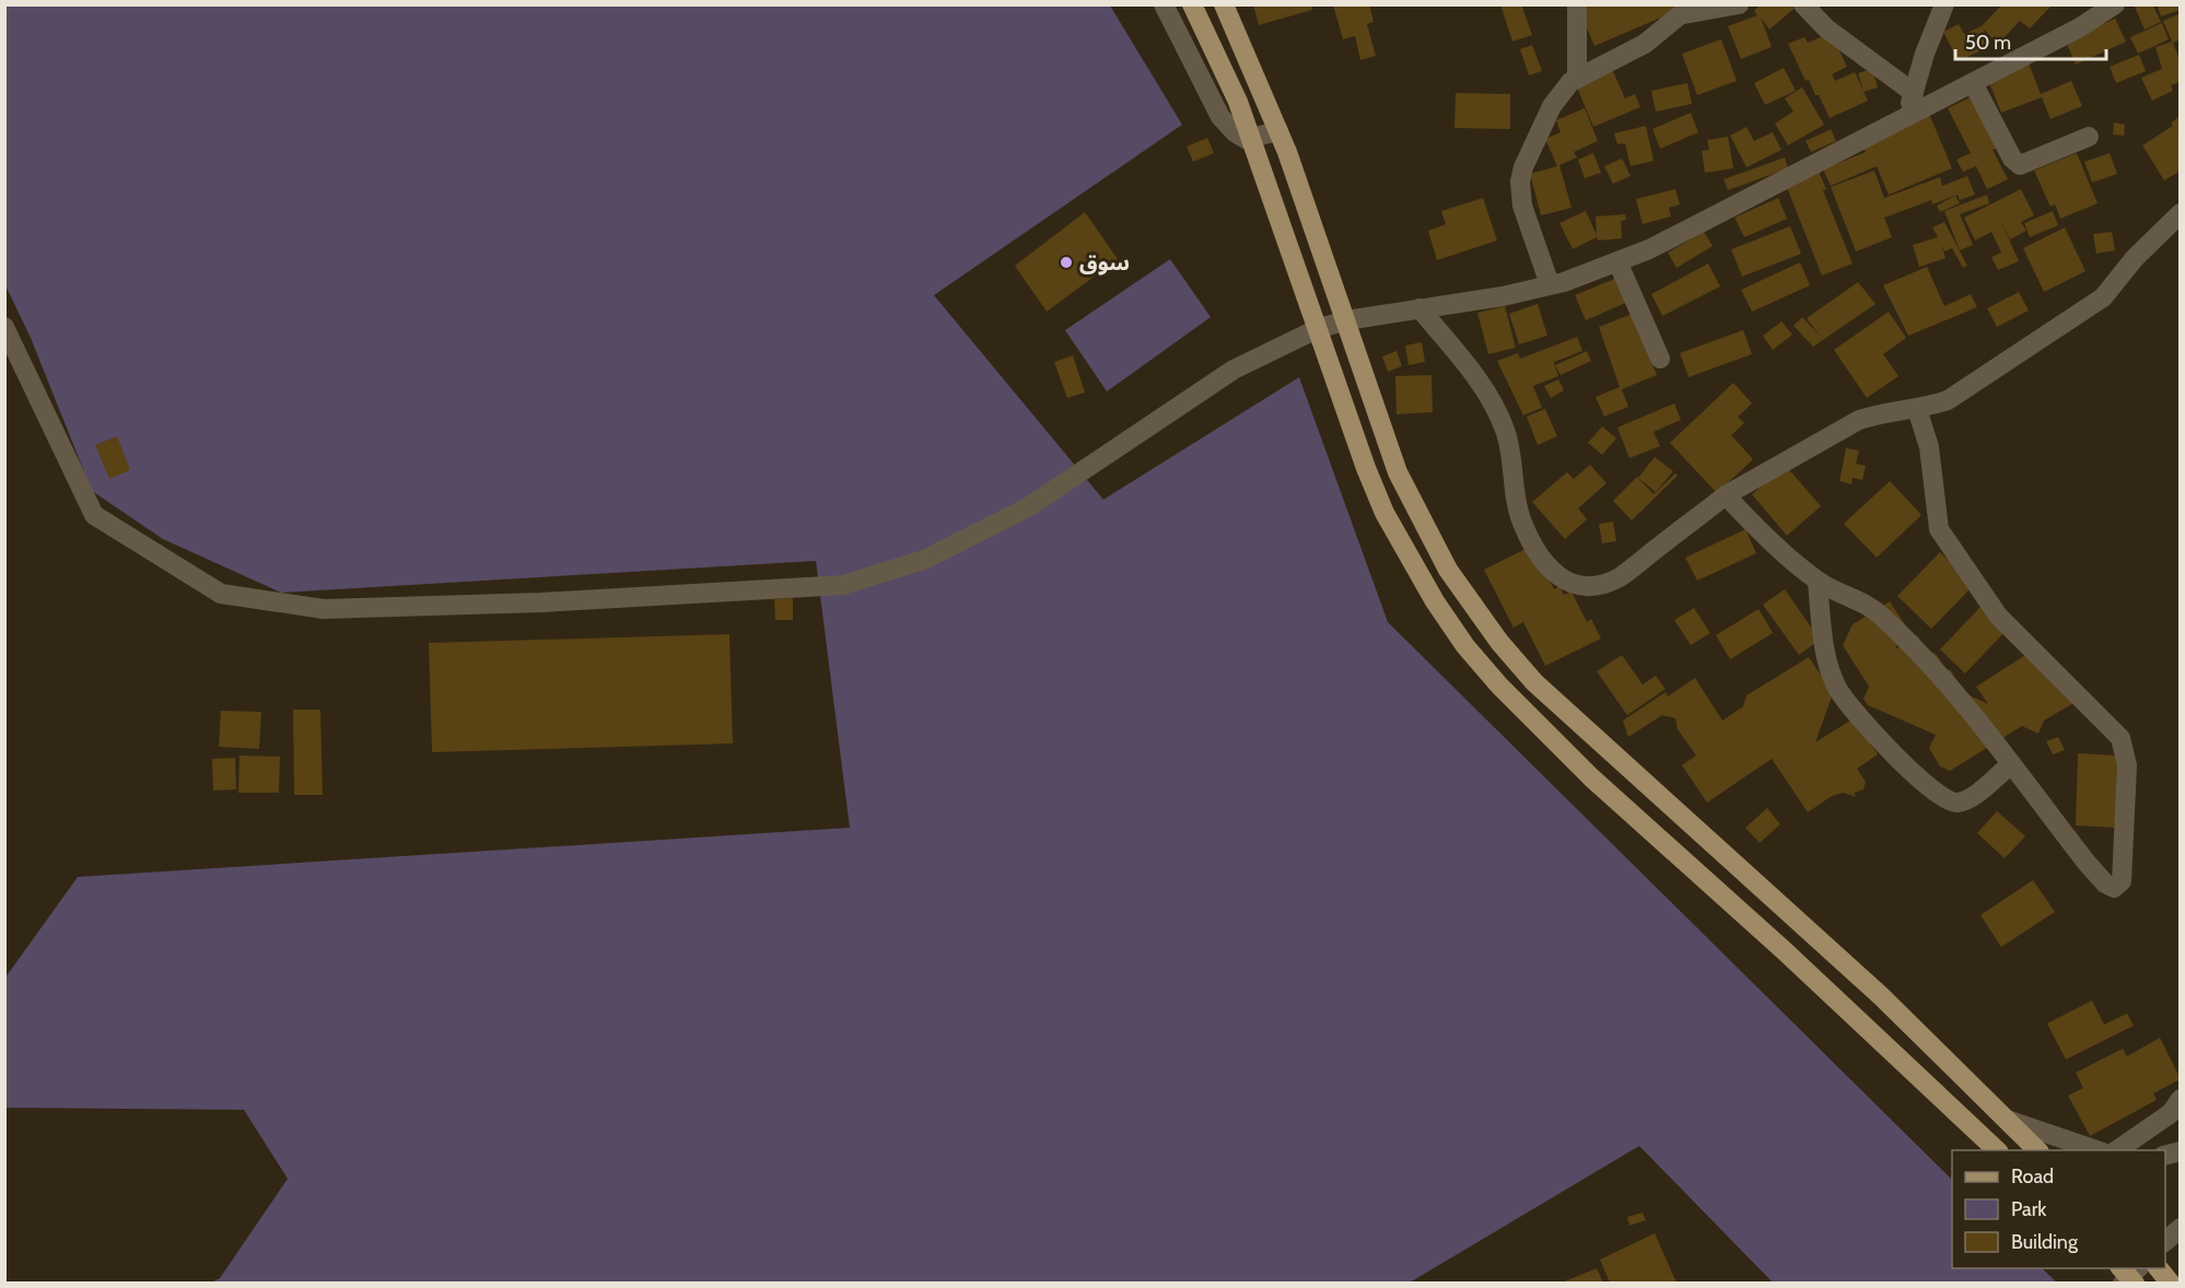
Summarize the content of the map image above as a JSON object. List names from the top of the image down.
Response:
{
  "places": ["سوق"],
  "legend": ["Road", "Park", "Building"],
  "scale_bar": "50 m"
}
